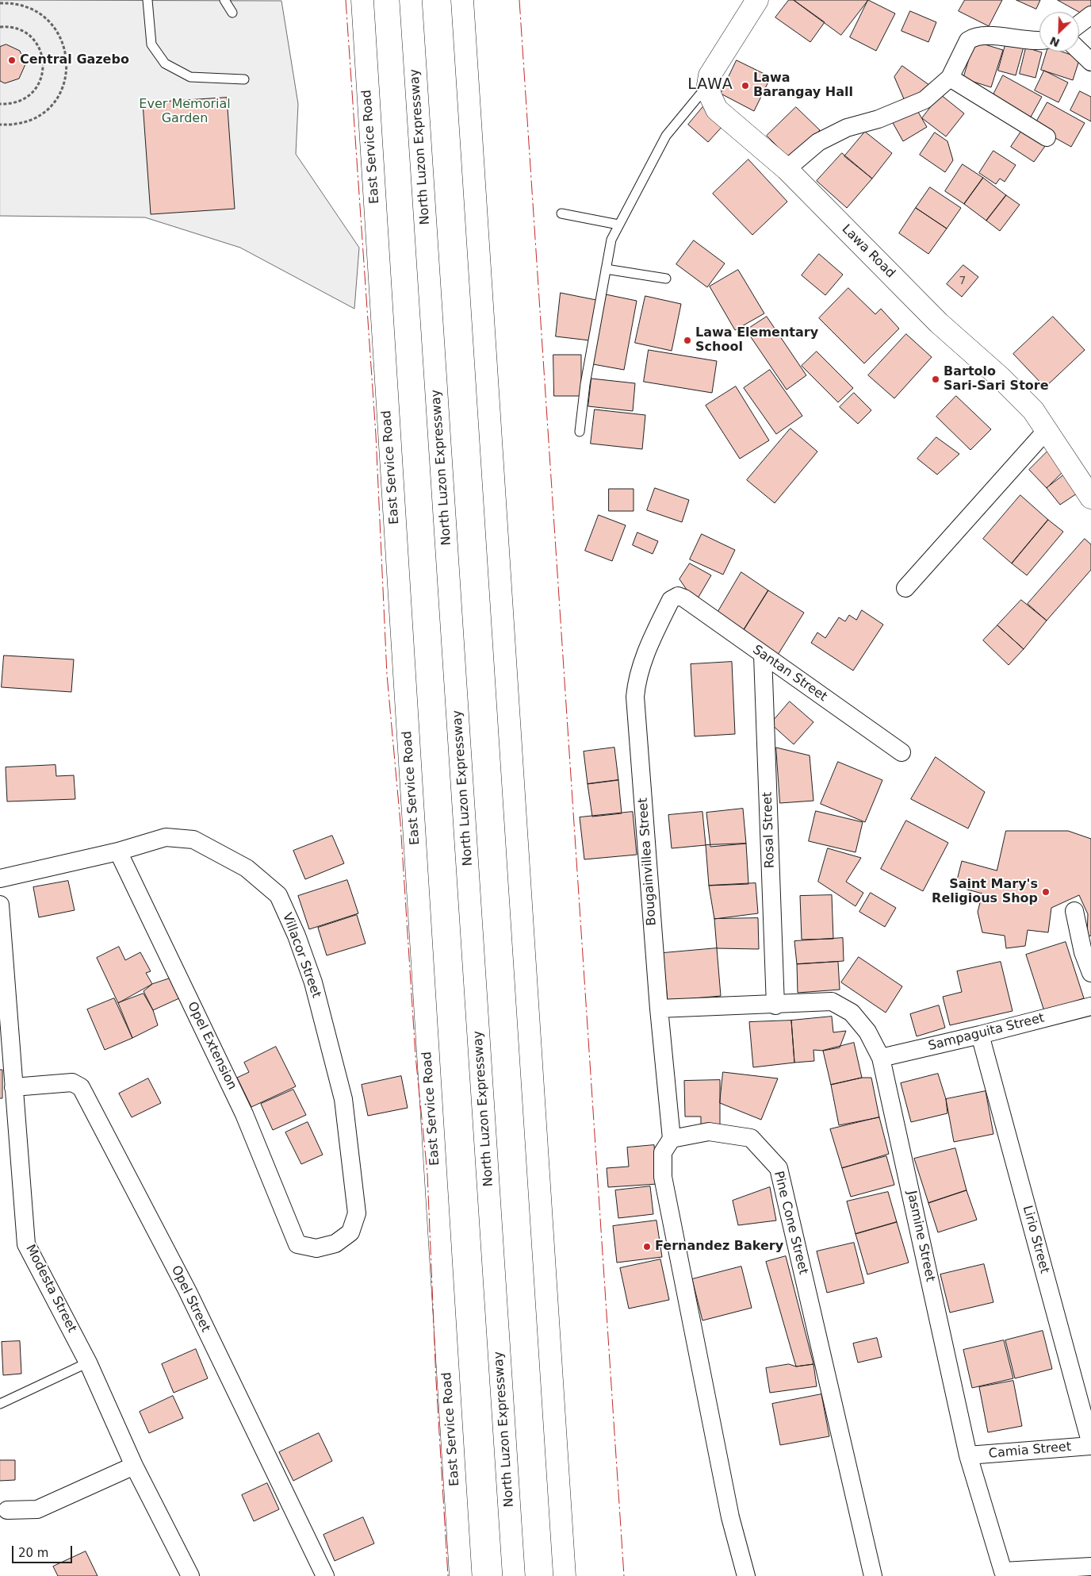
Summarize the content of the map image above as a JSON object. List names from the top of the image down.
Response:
{
  "streets": {
    "main road": ["East Service Road", "North Luzon Expressway", "Lawa Road"],
    "street": [
      "Santan Street",
      "Rosal Street",
      "Bougainvillea Street",
      "Villacor Street",
      "Sampaguita Street",
      "Opel Extension",
      "Pine Cone Street",
      "Jasmine Street",
      "Lirio Street",
      "Modesta Street",
      "Opel Street",
      "Camia Street"
    ]
  },
  "crossings": [
    ["Santan Street", "Rosal Street"],
    ["Santan Street", "Bougainvillea Street"],
    ["Rosal Street", "Jasmine Street"],
    ["Bougainvillea Street", "Pine Cone Street"],
    ["Bougainvillea Street", "Jasmine Street"],
    ["Villacor Street", "Opel Extension"],
    ["Sampaguita Street", "Jasmine Street"],
    ["Sampaguita Street", "Lirio Street"],
    ["Jasmine Street", "Camia Street"],
    ["Lirio Street", "Camia Street"],
    ["Modesta Street", "Opel Street"]
  ],
  "districts": ["LAWA"],
  "parks": ["Ever Memorial Garden"],
  "places": [
    "Central Gazebo",
    "Lawa Barangay Hall",
    "Lawa Elementary School",
    "Bartolo Sari-Sari Store",
    "Saint Mary's Religious Shop",
    "Fernandez Bakery"
  ],
  "house_numbers": ["7"],
  "scale_bar": "20 m",
  "north": "bottom left"
}
